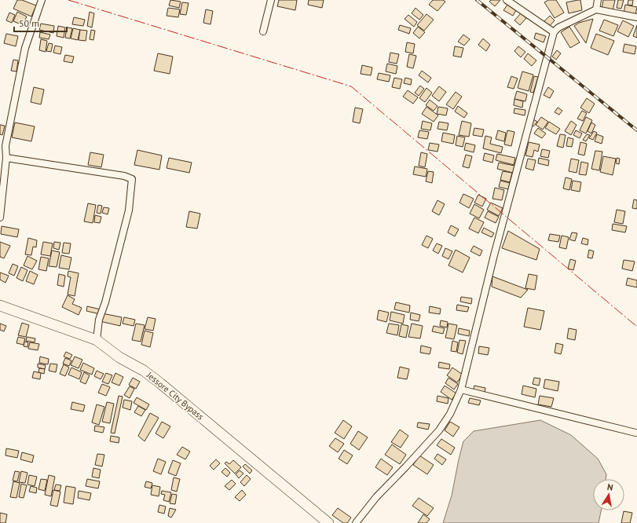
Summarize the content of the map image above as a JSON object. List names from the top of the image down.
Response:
{
  "streets": {
    "highway": ["Jessore City Bypass"]
  },
  "scale_bar": "50 m",
  "north": "top"
}
